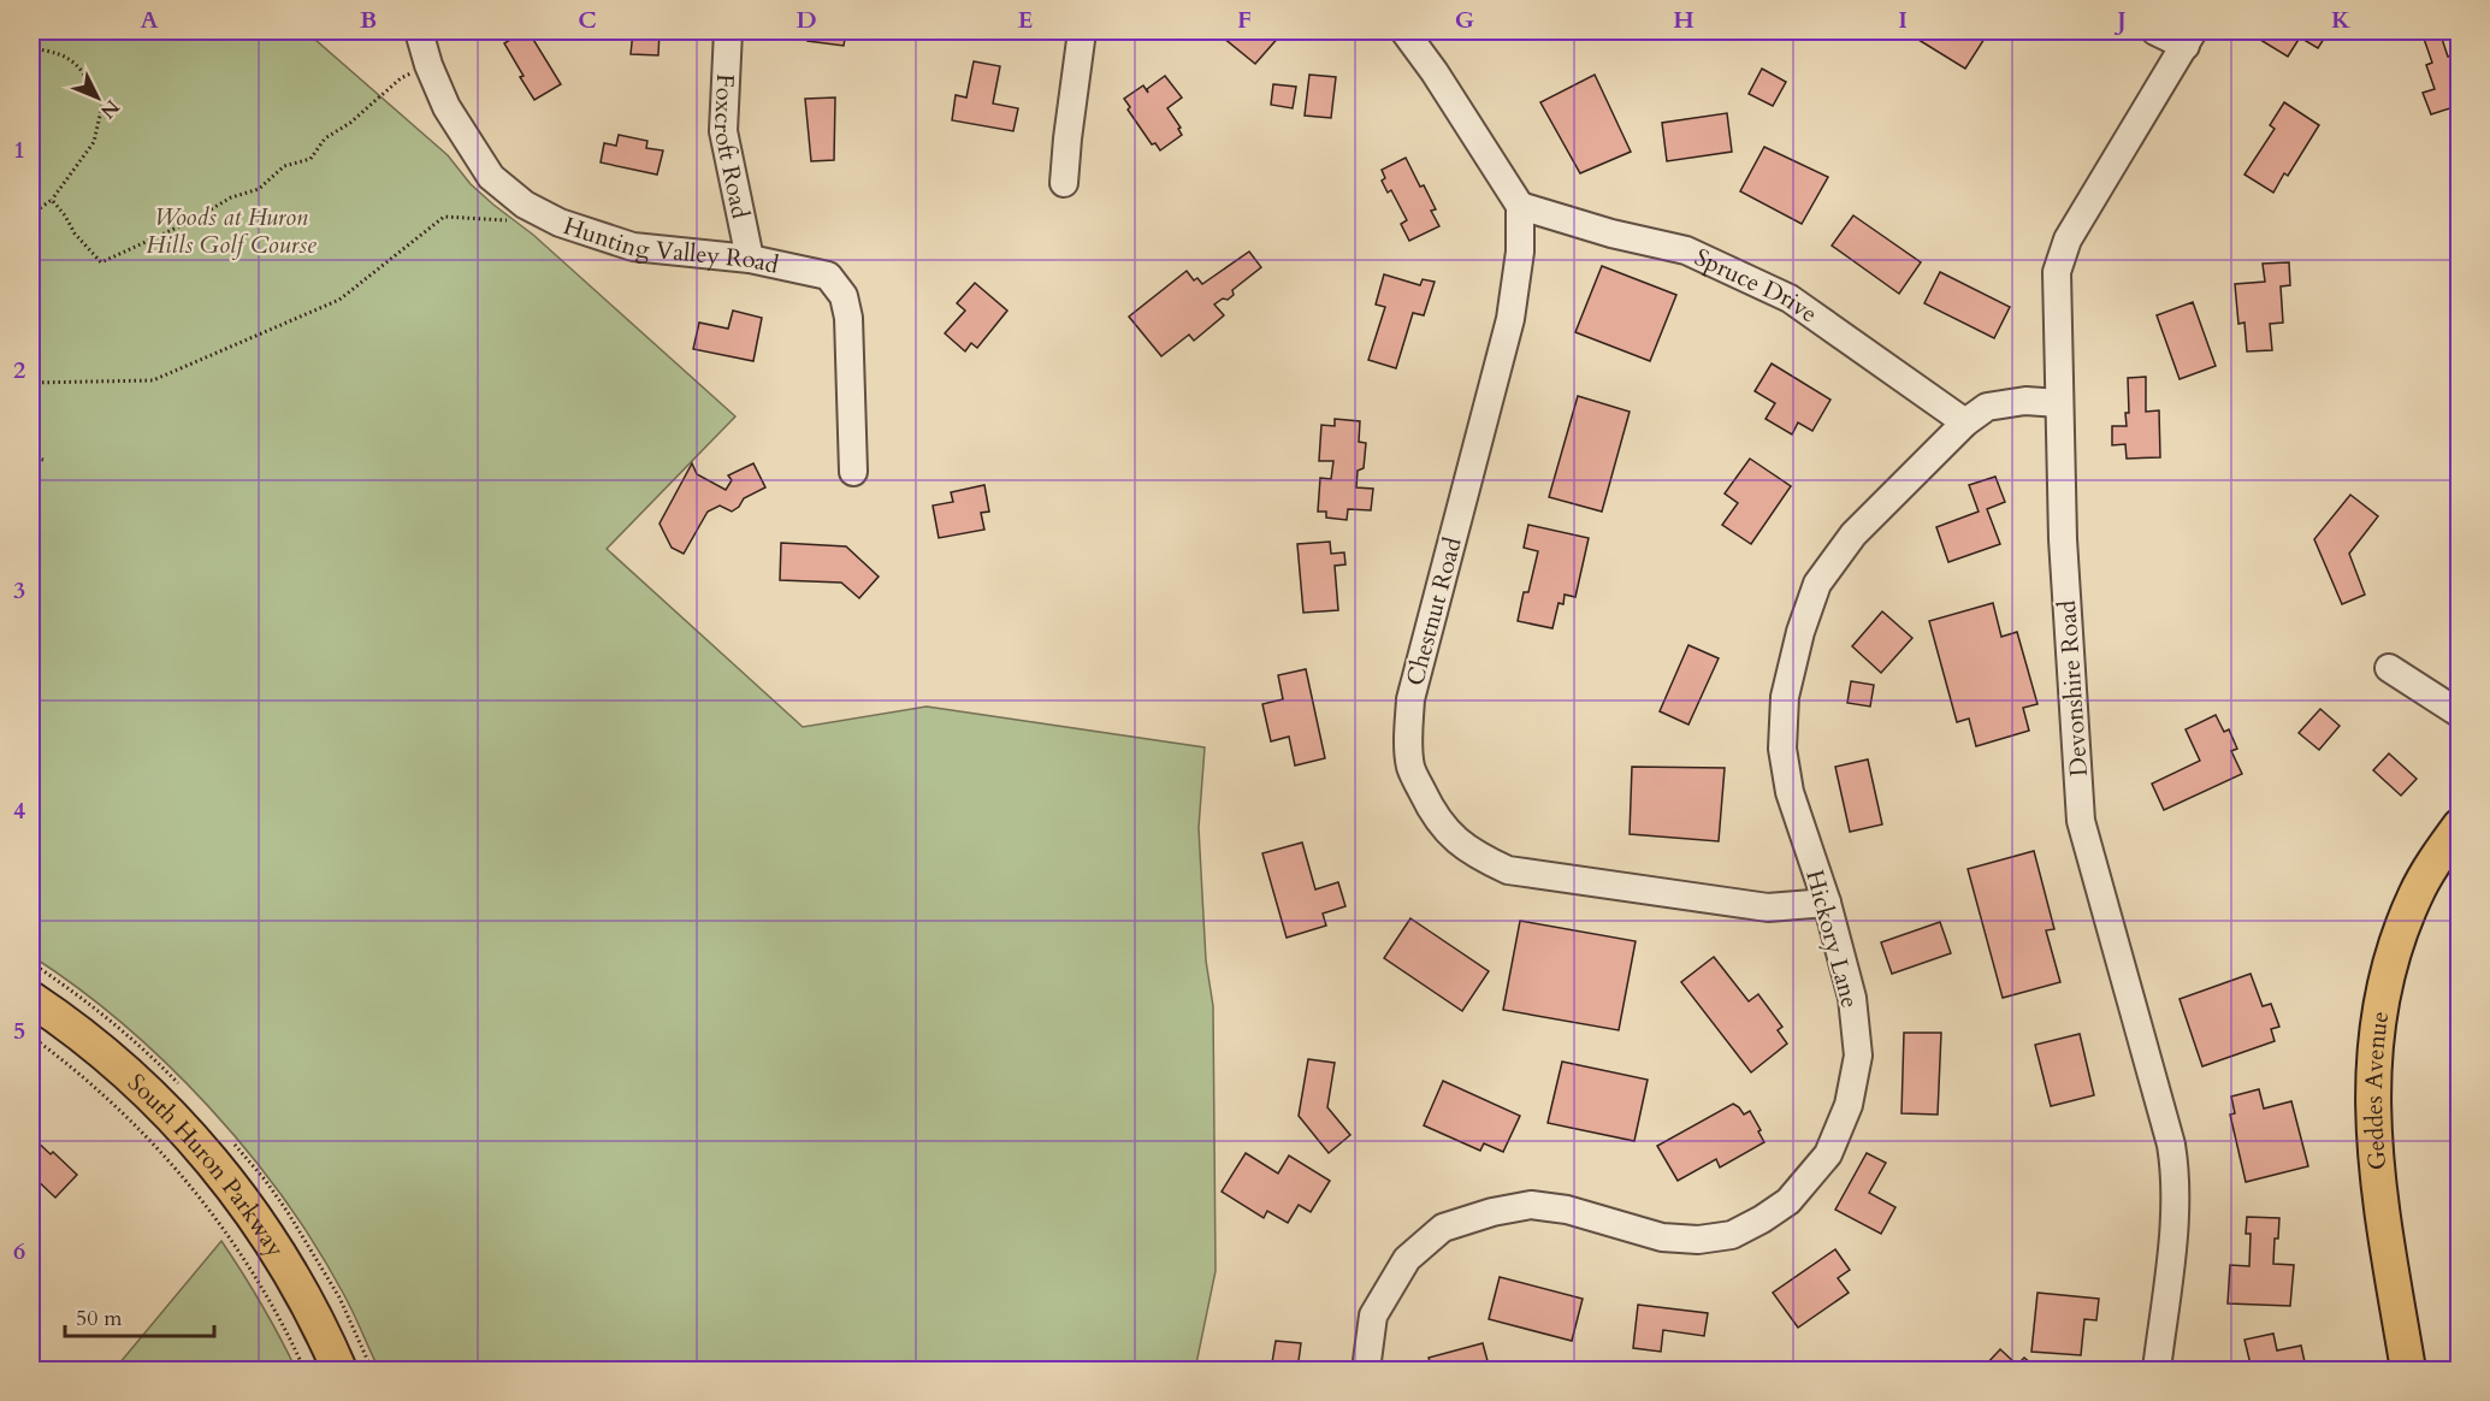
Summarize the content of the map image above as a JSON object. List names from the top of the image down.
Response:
{
  "streets": {
    "main road": ["Geddes Avenue", "South Huron Parkway"],
    "street": [
      "Foxcroft Road",
      "Hunting Valley Road",
      "Spruce Drive",
      "Chestnut Road",
      "Devonshire Road",
      "Hickory Lane"
    ]
  },
  "crossings": [
    ["Foxcroft Road", "Hunting Valley Road"],
    ["Spruce Drive", "Chestnut Road"],
    ["Spruce Drive", "Hickory Lane"],
    ["Chestnut Road", "Hickory Lane"],
    ["Devonshire Road", "Hickory Lane"]
  ],
  "parks": ["Woods at Huron Hills Golf Course"],
  "scale_bar": "50 m",
  "north": "bottom right",
  "grid": {
    "columns": [
      "A",
      "B",
      "C",
      "D",
      "E",
      "F",
      "G",
      "H",
      "I",
      "J",
      "K"
    ],
    "rows": [
      "1",
      "2",
      "3",
      "4",
      "5",
      "6"
    ]
  }
}
